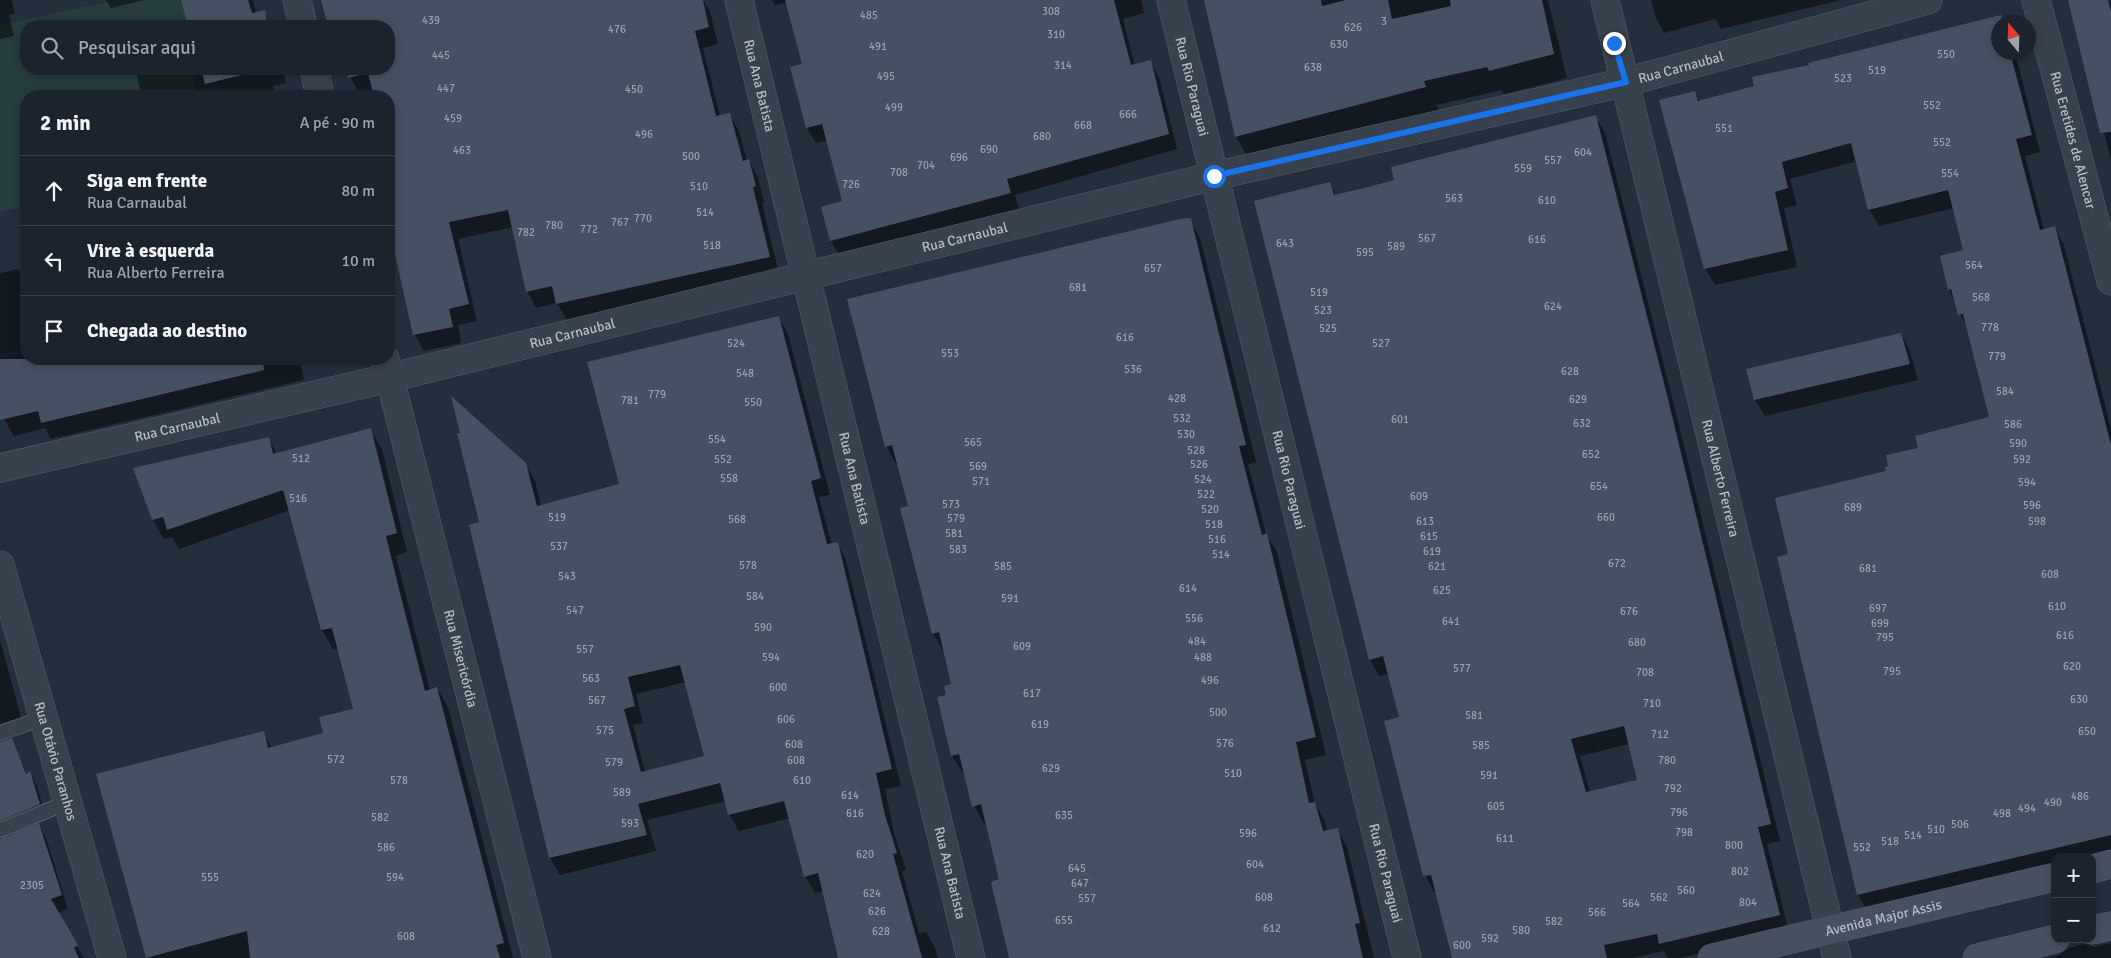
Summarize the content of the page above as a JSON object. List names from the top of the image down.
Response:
{
  "streets": {
    "street": [
      "Rua Carnaubal",
      "Rua Ana Batista",
      "Rua Rio Paraguai",
      "Rua Eretides de Alencar",
      "Rua Alberto Ferreira",
      "Rua Misericórdia",
      "Rua Otávio Paranhos",
      "Avenida Major Assis"
    ]
  },
  "crossings": [
    ["Rua Carnaubal", "Rua Ana Batista"],
    ["Rua Carnaubal", "Rua Rio Paraguai"],
    ["Rua Carnaubal", "Rua Alberto Ferreira"],
    ["Rua Carnaubal", "Rua Misericórdia"],
    ["Rua Alberto Ferreira", "Avenida Major Assis"]
  ],
  "house_numbers": [
    "308",
    "485",
    "439",
    "3",
    "626",
    "476",
    "310",
    "630",
    "491",
    "550",
    "445",
    "314",
    "638",
    "519",
    "495",
    "523",
    "447",
    "450",
    "552",
    "499",
    "666",
    "459",
    "668",
    "551",
    "496",
    "680",
    "552",
    "690",
    "463",
    "604",
    "500",
    "696",
    "557",
    "704",
    "559",
    "708",
    "554",
    "726",
    "510",
    "563",
    "610",
    "514",
    "770",
    "767",
    "780",
    "772",
    "782",
    "567",
    "616",
    "643",
    "518",
    "589",
    "595",
    "564",
    "657",
    "681",
    "519",
    "568",
    "624",
    "523",
    "778",
    "525",
    "616",
    "524",
    "527",
    "553",
    "779",
    "536",
    "628",
    "548",
    "584",
    "779",
    "428",
    "629",
    "781",
    "550",
    "532",
    "601",
    "632",
    "586",
    "530",
    "554",
    "565",
    "590",
    "528",
    "652",
    "512",
    "552",
    "592",
    "526",
    "569",
    "558",
    "524",
    "571",
    "594",
    "654",
    "522",
    "609",
    "516",
    "573",
    "596",
    "689",
    "520",
    "519",
    "660",
    "579",
    "568",
    "613",
    "598",
    "518",
    "581",
    "615",
    "516",
    "537",
    "583",
    "619",
    "514",
    "672",
    "578",
    "585",
    "621",
    "681",
    "608",
    "543",
    "614",
    "625",
    "584",
    "591",
    "610",
    "697",
    "547",
    "676",
    "556",
    "641",
    "699",
    "590",
    "616",
    "795",
    "484",
    "680",
    "609",
    "557",
    "594",
    "488",
    "620",
    "577",
    "795",
    "708",
    "563",
    "496",
    "600",
    "617",
    "630",
    "567",
    "710",
    "500",
    "581",
    "606",
    "619",
    "575",
    "650",
    "712",
    "576",
    "608",
    "585",
    "572",
    "608",
    "780",
    "579",
    "629",
    "510",
    "591",
    "578",
    "610",
    "792",
    "589",
    "614",
    "486",
    "490",
    "605",
    "494",
    "796",
    "616",
    "498",
    "635",
    "582",
    "593",
    "506",
    "510",
    "798",
    "596",
    "514",
    "611",
    "518",
    "800",
    "586",
    "552",
    "620",
    "604",
    "645",
    "802",
    "555",
    "594",
    "647",
    "2305",
    "560",
    "624",
    "608",
    "562",
    "557",
    "804",
    "564",
    "626",
    "566",
    "655",
    "582",
    "612",
    "580",
    "628",
    "608",
    "592",
    "600"
  ],
  "north": "top",
  "page": {
    "search": "Pesquisar aqui",
    "heading": ["2 min", "A pé · 90 m"],
    "list": [
      ["Siga em frente", "Rua Carnaubal", "80 m"],
      ["Vire à esquerda", "Rua Alberto Ferreira", "10 m"],
      "Chegada ao destino"
    ],
    "map_buttons": ["+", "−"]
  }
}
